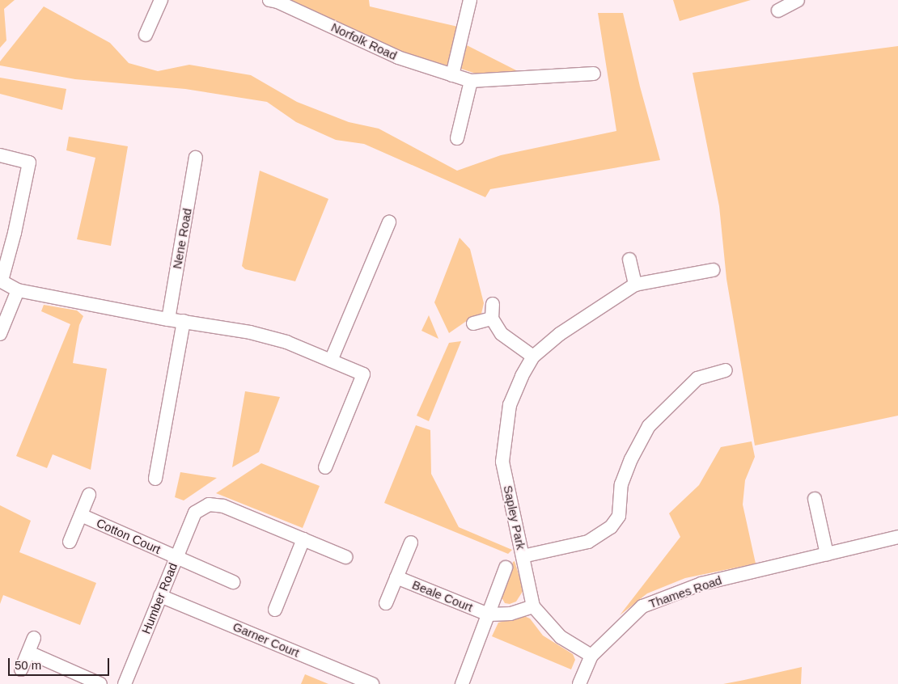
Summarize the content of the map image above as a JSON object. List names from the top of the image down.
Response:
{
  "streets": {
    "street": [
      "Norfolk Road",
      "Nene Road",
      "Sapley Park",
      "Cotton Court",
      "Thames Road",
      "Beale Court",
      "Humber Road",
      "Garner Court"
    ]
  },
  "crossings": [
    ["Sapley Park", "Thames Road"],
    ["Sapley Park", "Beale Court"],
    ["Cotton Court", "Humber Road"],
    ["Humber Road", "Garner Court"]
  ],
  "scale_bar": "50 m"
}
